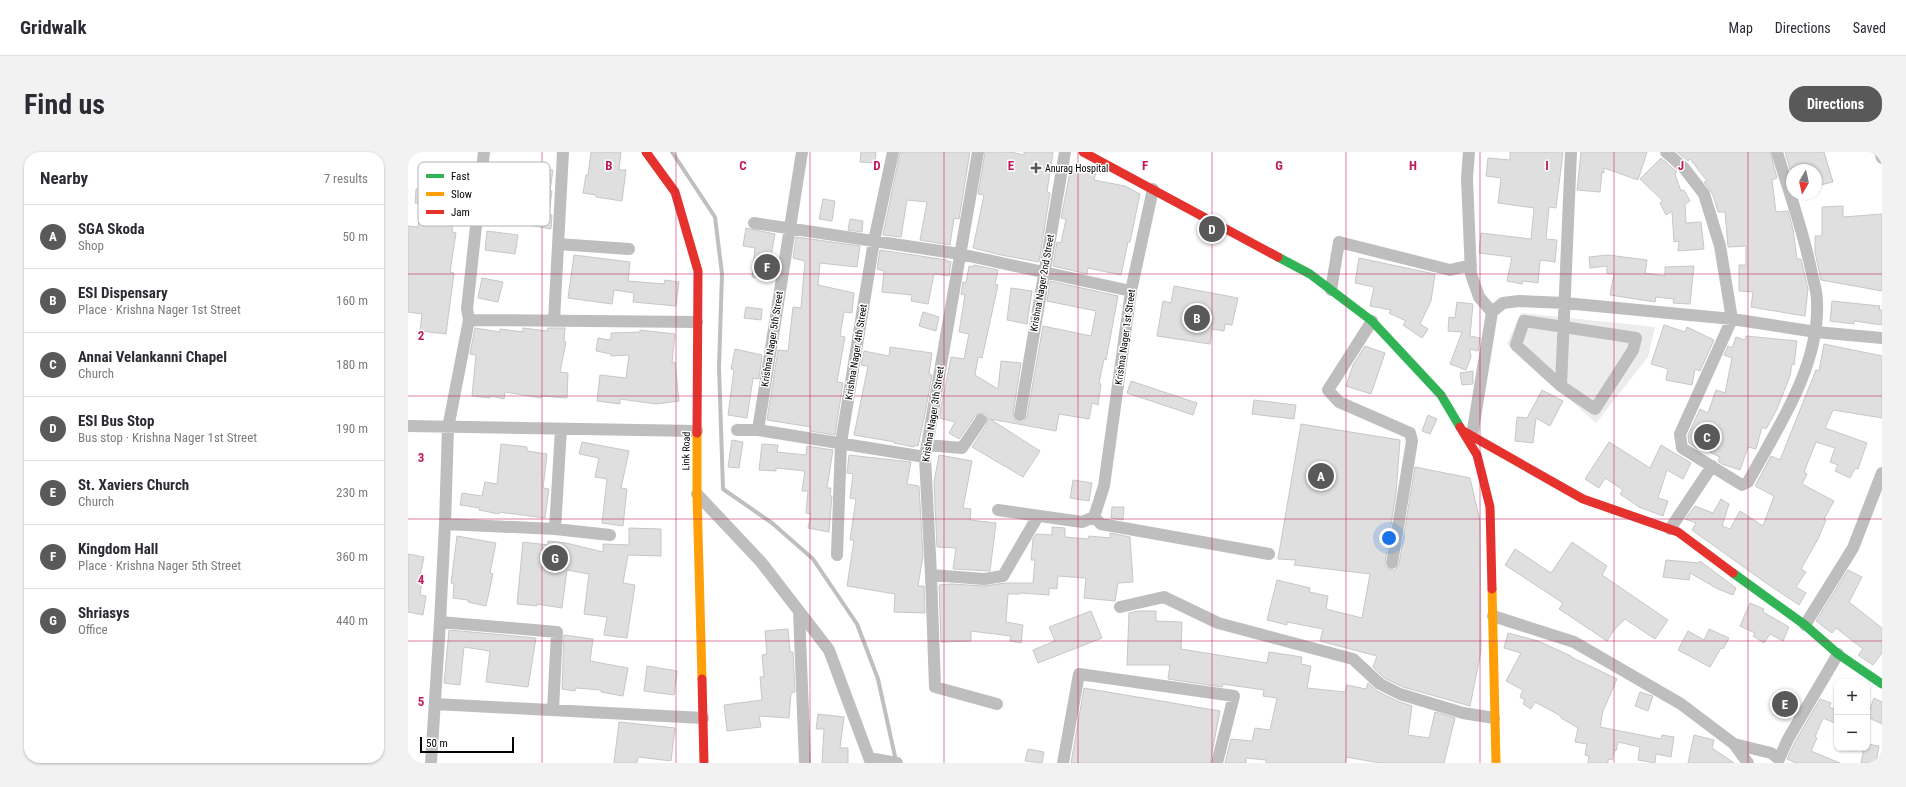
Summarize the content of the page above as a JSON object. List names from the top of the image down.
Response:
{
  "streets": {
    "street": [
      "Krishna Nager 2nd Street",
      "Krishna Nager 1st Street",
      "Krishna Nager 5th Street",
      "Krishna Nager 4th Street",
      "Krishna Nager 3th Street",
      "Link Road"
    ]
  },
  "places": {
    "health": ["Anurag Hospital"]
  },
  "legend": ["Fast", "Slow", "Jam"],
  "scale_bar": "50 m",
  "north": "bottom",
  "page": {
    "header": "Gridwalk",
    "nav": ["Map", "Directions", "Saved"],
    "buttons": "Directions",
    "title": "Find us",
    "heading": ["Nearby", "7 results"],
    "list": [
      {
        "mark": "A",
        "name": "SGA Skoda",
        "note": "Shop",
        "value": "50 m"
      },
      {
        "mark": "B",
        "name": "ESI Dispensary",
        "note": "Place · Krishna Nager 1st Street",
        "value": "160 m"
      },
      {
        "mark": "C",
        "name": "Annai Velankanni Chapel",
        "note": "Church",
        "value": "180 m"
      },
      {
        "mark": "D",
        "name": "ESI Bus Stop",
        "note": "Bus stop · Krishna Nager 1st Street",
        "value": "190 m"
      },
      {
        "mark": "E",
        "name": "St. Xaviers Church",
        "note": "Church",
        "value": "230 m"
      },
      {
        "mark": "F",
        "name": "Kingdom Hall",
        "note": "Place · Krishna Nager 5th Street",
        "value": "360 m"
      },
      {
        "mark": "G",
        "name": "Shriasys",
        "note": "Office",
        "value": "440 m"
      }
    ],
    "pins": [
      "D",
      "F",
      "B",
      "C",
      "A",
      "G",
      "E"
    ],
    "map_buttons": ["+", "−"],
    "scale": "50 m"
  },
  "grid": {
    "columns": [
      "B",
      "C",
      "D",
      "E",
      "F",
      "G",
      "H",
      "I",
      "J"
    ],
    "rows": [
      "2",
      "3",
      "4",
      "5"
    ]
  }
}
